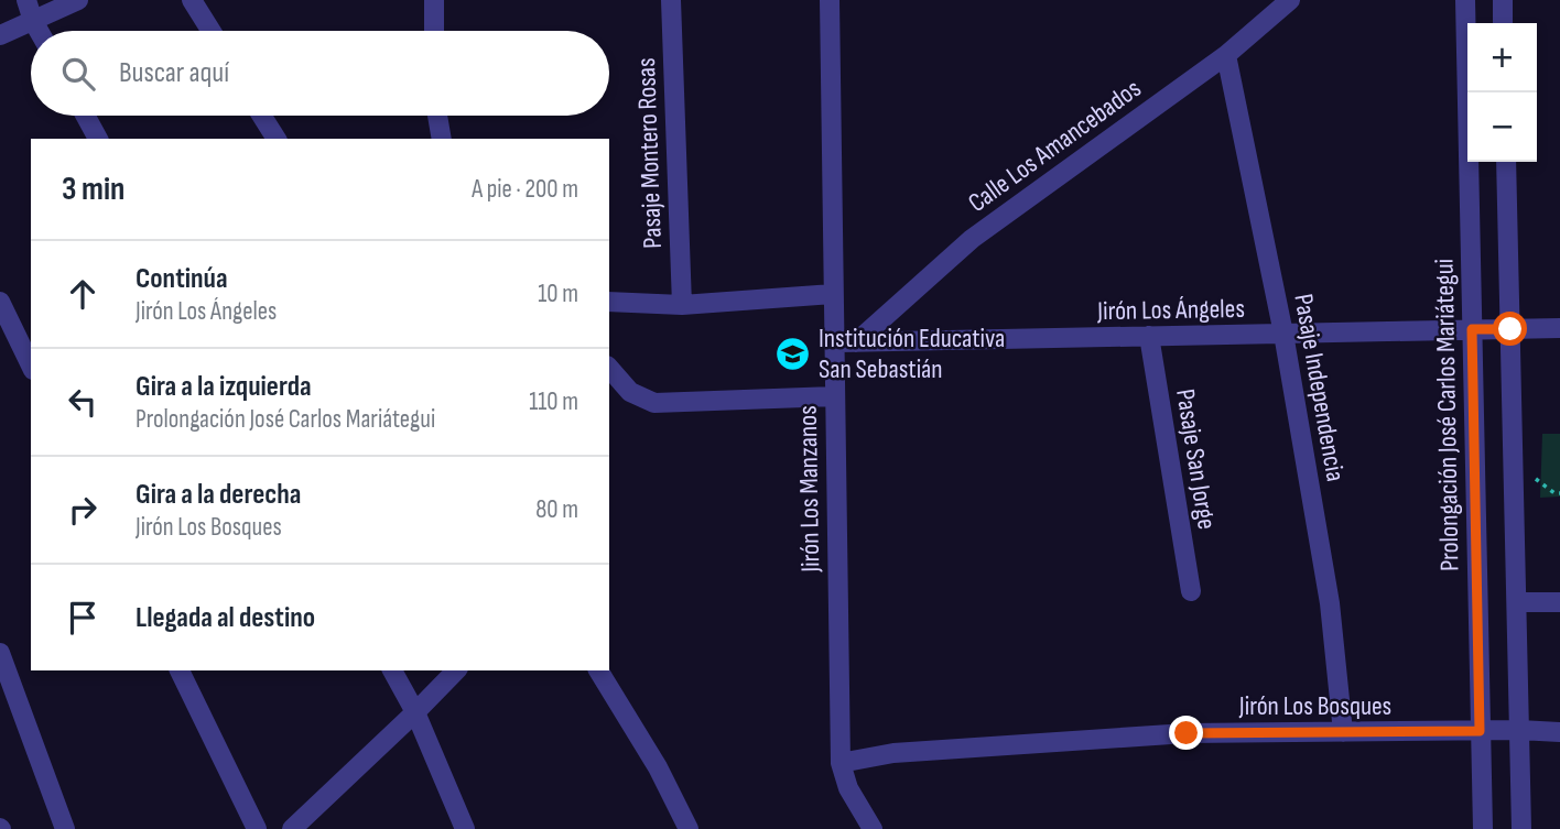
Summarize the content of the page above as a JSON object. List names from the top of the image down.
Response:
{
  "streets": {
    "street": [
      "Calle Los Amancebados",
      "Pasaje Montero Rosas",
      "Jirón Los Ángeles",
      "Pasaje Independencia",
      "Prolongación José Carlos Mariátegui",
      "Pasaje San Jorge",
      "Jirón Los Manzanos",
      "Jirón Los Bosques"
    ]
  },
  "crossings": [
    ["Calle Los Amancebados", "Jirón Los Ángeles"],
    ["Calle Los Amancebados", "Pasaje Independencia"],
    ["Jirón Los Ángeles", "Pasaje Independencia"],
    ["Jirón Los Ángeles", "Prolongación José Carlos Mariátegui"],
    ["Jirón Los Ángeles", "Pasaje San Jorge"],
    ["Jirón Los Ángeles", "Jirón Los Manzanos"],
    ["Pasaje Independencia", "Jirón Los Bosques"],
    ["Prolongación José Carlos Mariátegui", "Jirón Los Bosques"],
    ["Jirón Los Manzanos", "Jirón Los Bosques"]
  ],
  "places": {
    "school or university": ["Institución Educativa San Sebastián"]
  },
  "page": {
    "map_buttons": ["+", "−"],
    "search": "Buscar aquí",
    "heading": ["3 min", "A pie · 200 m"],
    "list": [
      ["Continúa", "Jirón Los Ángeles", "10 m"],
      ["Gira a la izquierda", "Prolongación José Carlos Mariátegui", "110 m"],
      ["Gira a la derecha", "Jirón Los Bosques", "80 m"],
      "Llegada al destino"
    ]
  }
}
